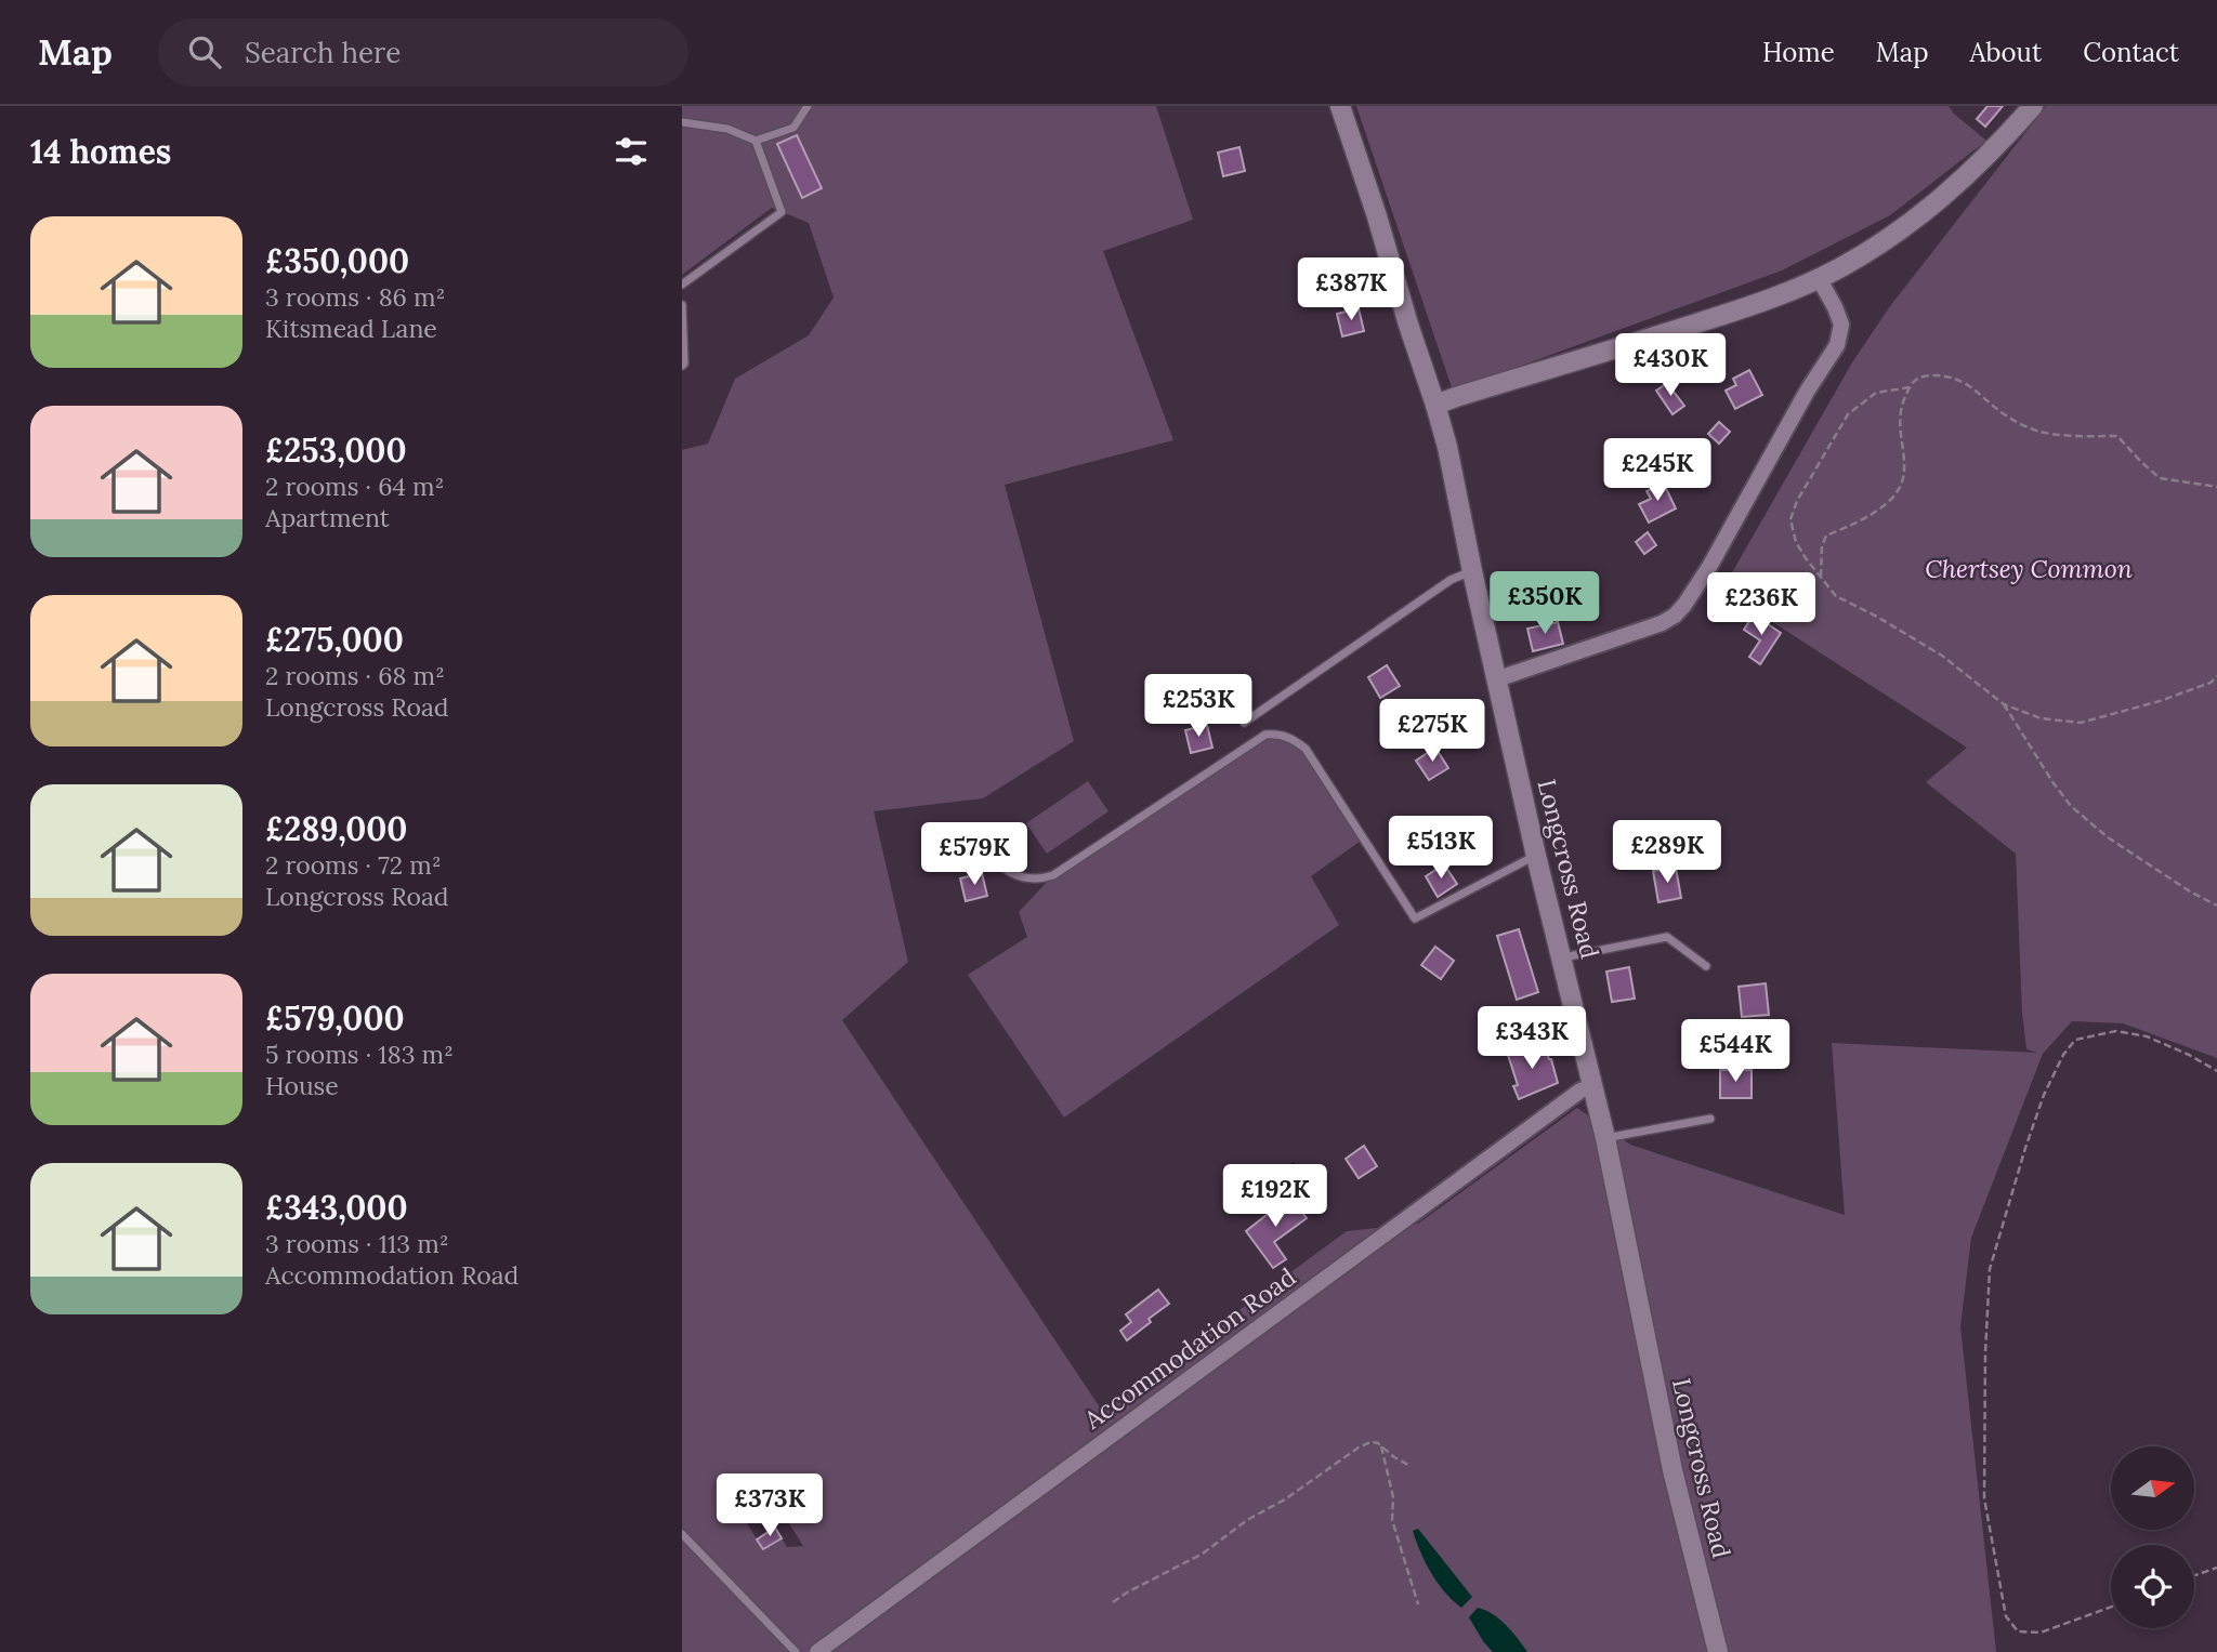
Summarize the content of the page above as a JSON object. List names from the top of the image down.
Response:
{
  "streets": {
    "main road": ["Longcross Road"],
    "street": ["Accommodation Road"]
  },
  "crossings": [
    ["Longcross Road", "Accommodation Road"]
  ],
  "parks": ["Chertsey Common"],
  "north": "right",
  "page": {
    "header": "Map",
    "search": "Search here",
    "nav": [
      "Home",
      "Map",
      "About",
      "Contact"
    ],
    "heading": "14 homes",
    "list": [
      {
        "name": "£350,000",
        "note": "3 rooms · 86 m² · Kitsmead Lane"
      },
      {
        "name": "£253,000",
        "note": "2 rooms · 64 m² · Apartment"
      },
      {
        "name": "£275,000",
        "note": "2 rooms · 68 m² · Longcross Road"
      },
      {
        "name": "£289,000",
        "note": "2 rooms · 72 m² · Longcross Road"
      },
      {
        "name": "£579,000",
        "note": "5 rooms · 183 m² · House"
      },
      {
        "name": "£343,000",
        "note": "3 rooms · 113 m² · Accommodation Road"
      }
    ],
    "price": [
      "£387K",
      "£430K",
      "£245K",
      "£350K",
      "£236K",
      "£253K",
      "£275K",
      "£513K",
      "£289K",
      "£579K",
      "£343K",
      "£544K",
      "£192K",
      "£373K"
    ]
  }
}
